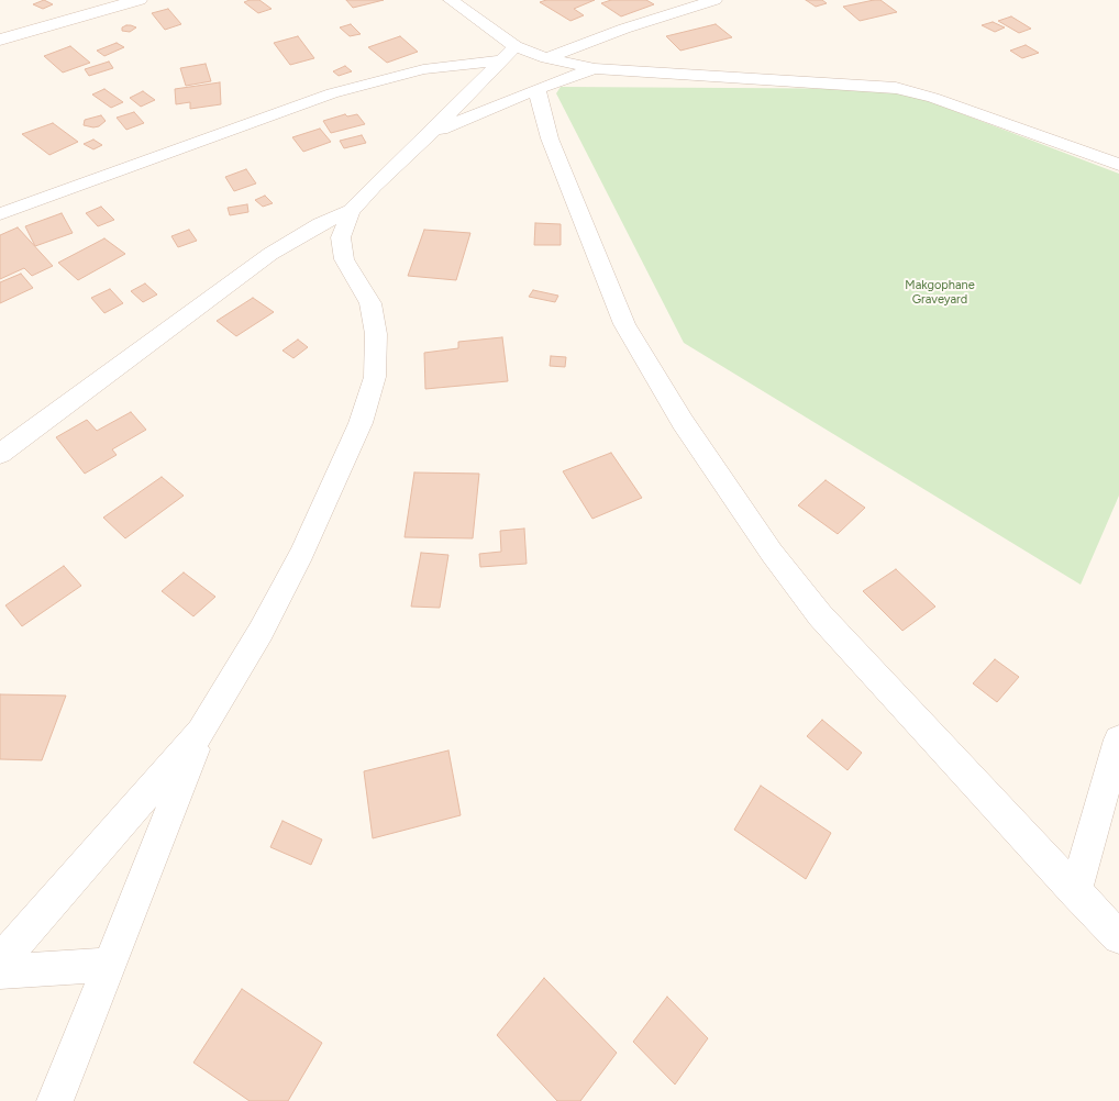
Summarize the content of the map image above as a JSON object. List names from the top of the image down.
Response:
{
  "parks": ["Makgophane Graveyard"]
}
